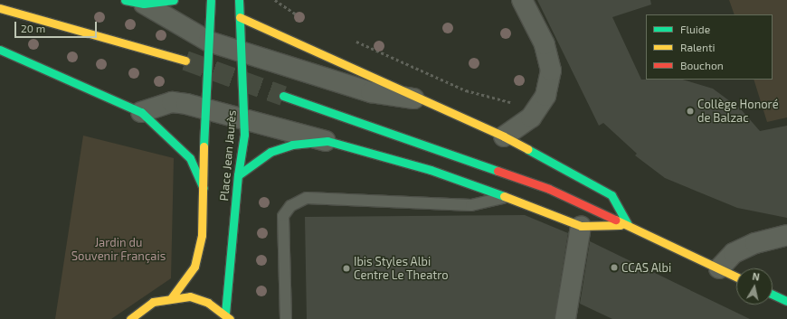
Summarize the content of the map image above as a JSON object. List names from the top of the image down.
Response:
{
  "streets": {
    "main road": ["Place Jean Jaurès"]
  },
  "parks": ["Jardin du Souvenir Français"],
  "places": ["Collège Honoré de Balzac", "CCAS Albi", "Ibis Styles Albi Centre Le Theatro"],
  "legend": ["Fluide", "Ralenti", "Bouchon"],
  "scale_bar": "20 m",
  "north": "top"
}
